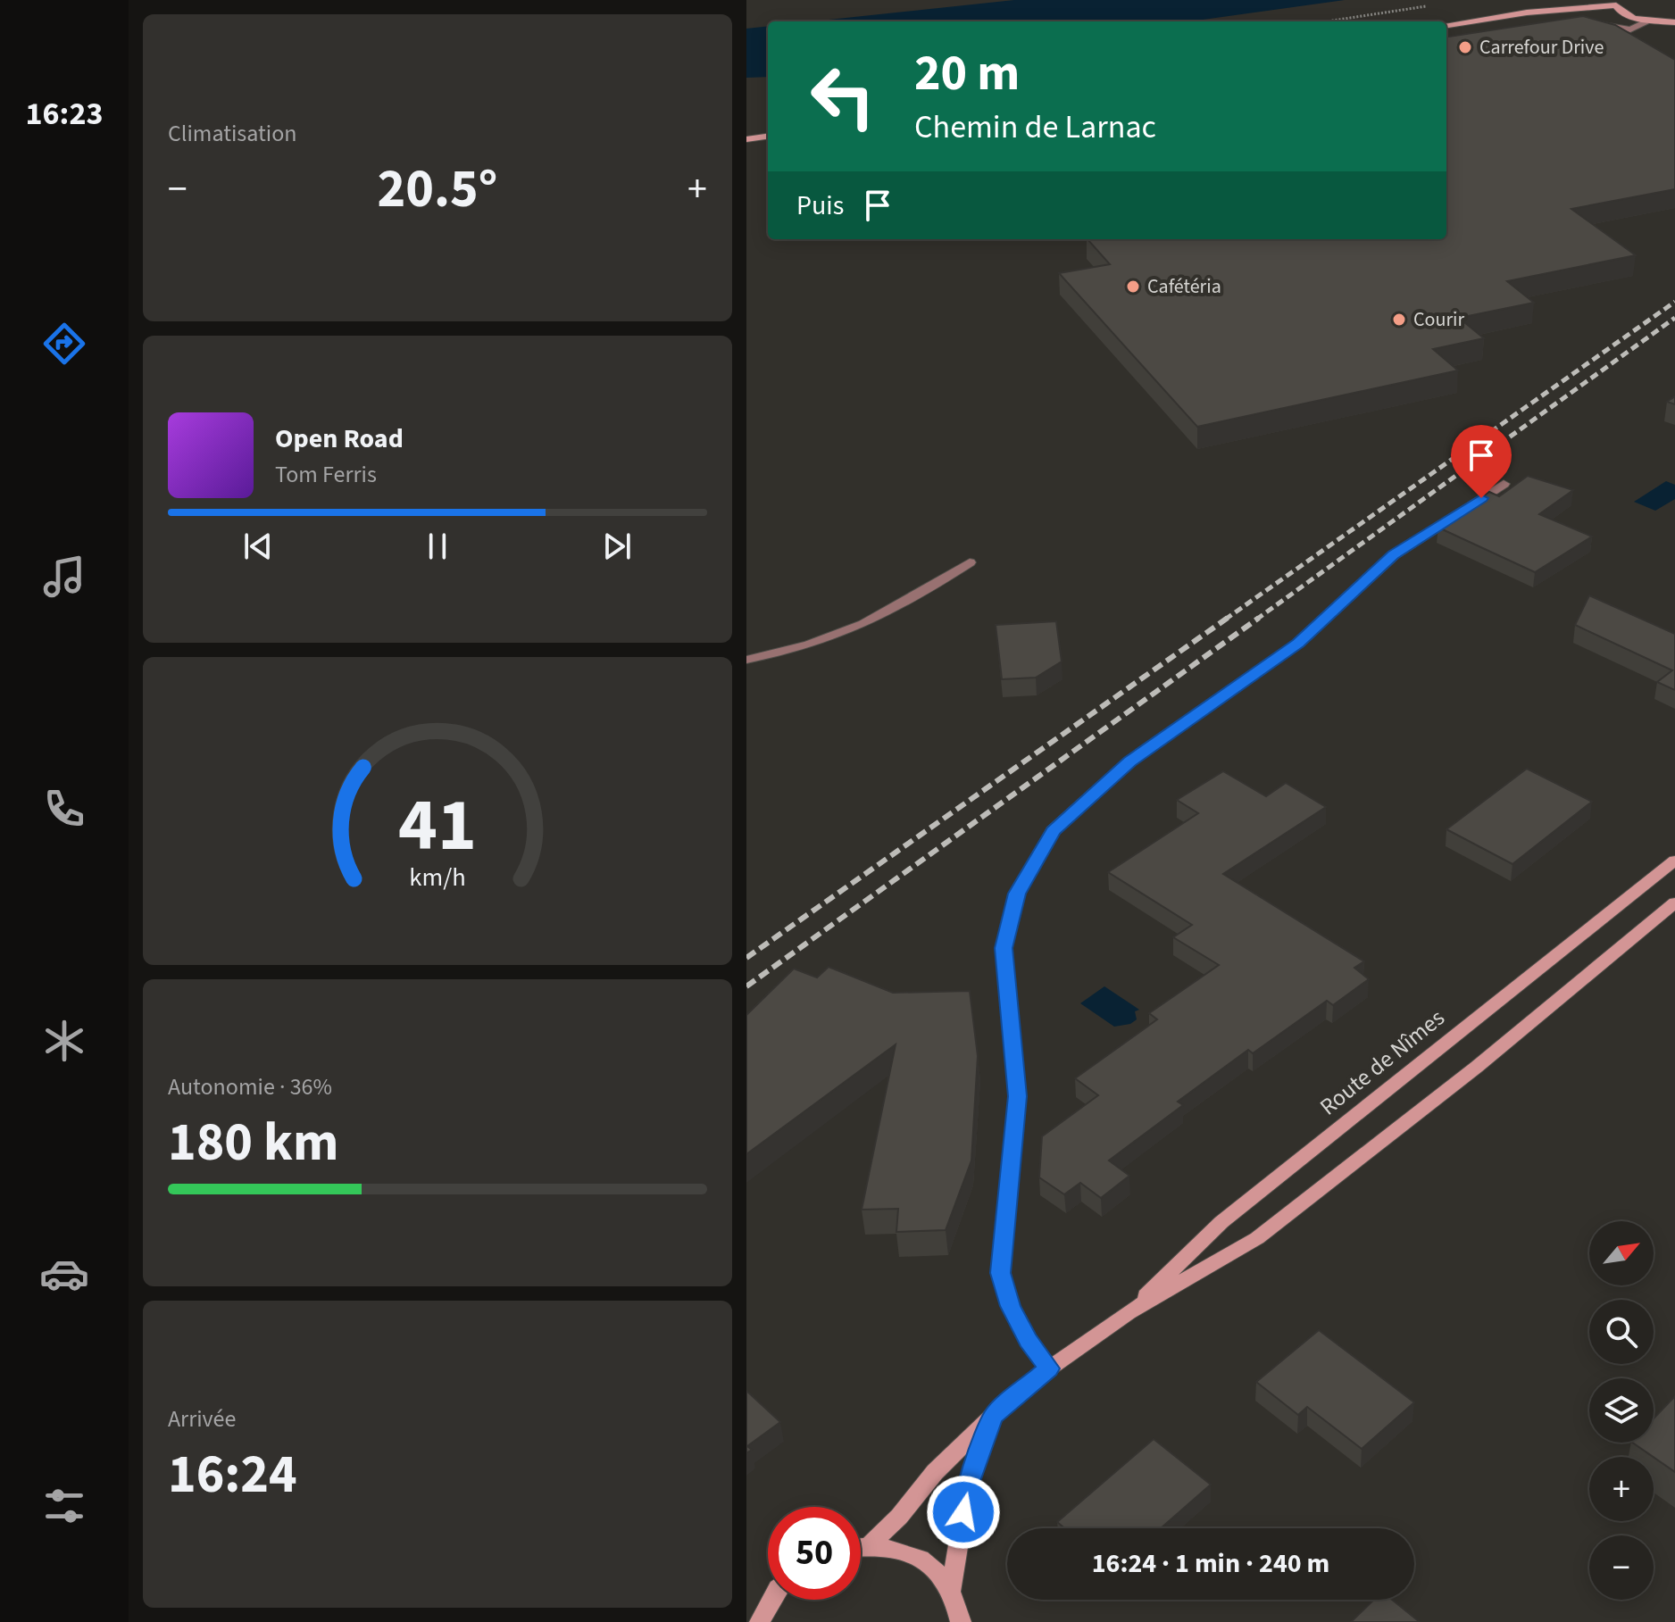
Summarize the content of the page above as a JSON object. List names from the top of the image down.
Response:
{
  "streets": {
    "main road": ["Route de Nîmes"]
  },
  "places": ["Carrefour Drive", "Cafétéria", "Courir"],
  "north": "top right",
  "page": {
    "tabs": "16:23",
    "tile": [
      "Climatisation",
      ["Autonomie · 36%", "180 km"],
      ["Arrivée", "16:24"]
    ],
    "turn": ["20 m", "Chemin de Larnac"],
    "heat": ["−", "20.5°", "+"],
    "then": "Puis",
    "song": ["Open Road", "Tom Ferris"],
    "map_buttons": ["+", "−"],
    "limit": "50",
    "trip": "16:24 · 1 min · 240 m",
    "gauge": ["41", "km/h"]
  }
}
